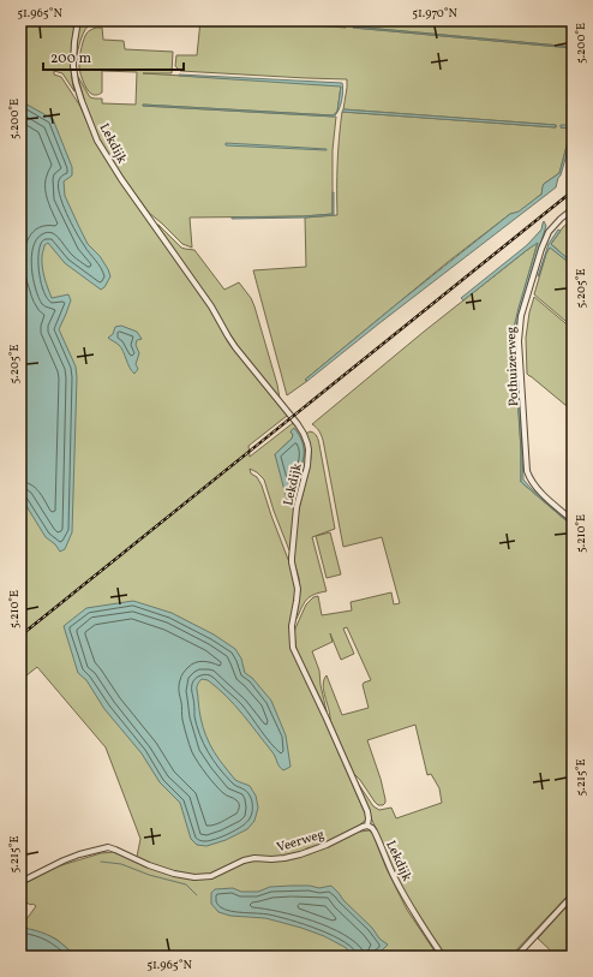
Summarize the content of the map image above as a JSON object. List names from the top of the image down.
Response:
{
  "streets": {
    "street": ["Lekdijk", "Pothuizerweg", "Veerweg"]
  },
  "crossings": [
    ["Lekdijk", "Veerweg"]
  ],
  "scale_bar": "200 m",
  "coordinates": [
    "51.965°N",
    "51.970°N",
    "5.200°E",
    "5.205°E",
    "5.210°E",
    "5.215°E"
  ]
}
